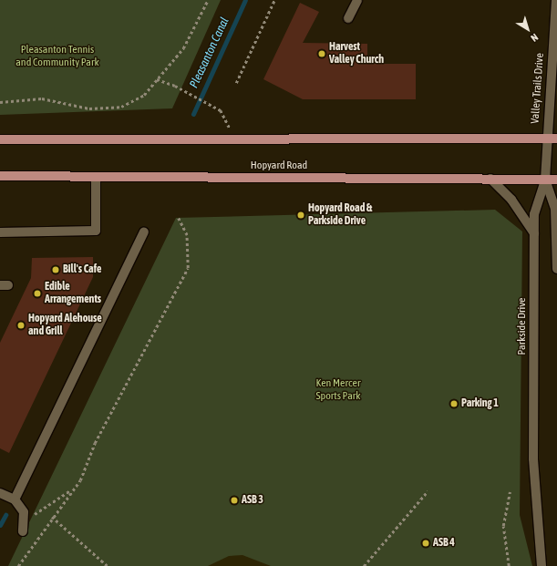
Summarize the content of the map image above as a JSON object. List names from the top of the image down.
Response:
{
  "streets": {
    "main road": ["Hopyard Road"],
    "street": ["Valley Trails Drive", "Parkside Drive"]
  },
  "crossings": [
    ["Valley Trails Drive", "Hopyard Road"],
    ["Valley Trails Drive", "Parkside Drive"],
    ["Hopyard Road", "Parkside Drive"]
  ],
  "water": ["Pleasanton Canal"],
  "parks": ["Pleasanton Tennis and Community Park", "Ken Mercer Sports Park"],
  "places": [
    "Harvest Valley Church",
    "Hopyard Road & Parkside Drive",
    "Bill's Cafe",
    "Edible Arrangements",
    "Hopyard Alehouse and Grill",
    "Parking 1",
    "ASB 3",
    "ASB 4"
  ],
  "north": "bottom right"
}
